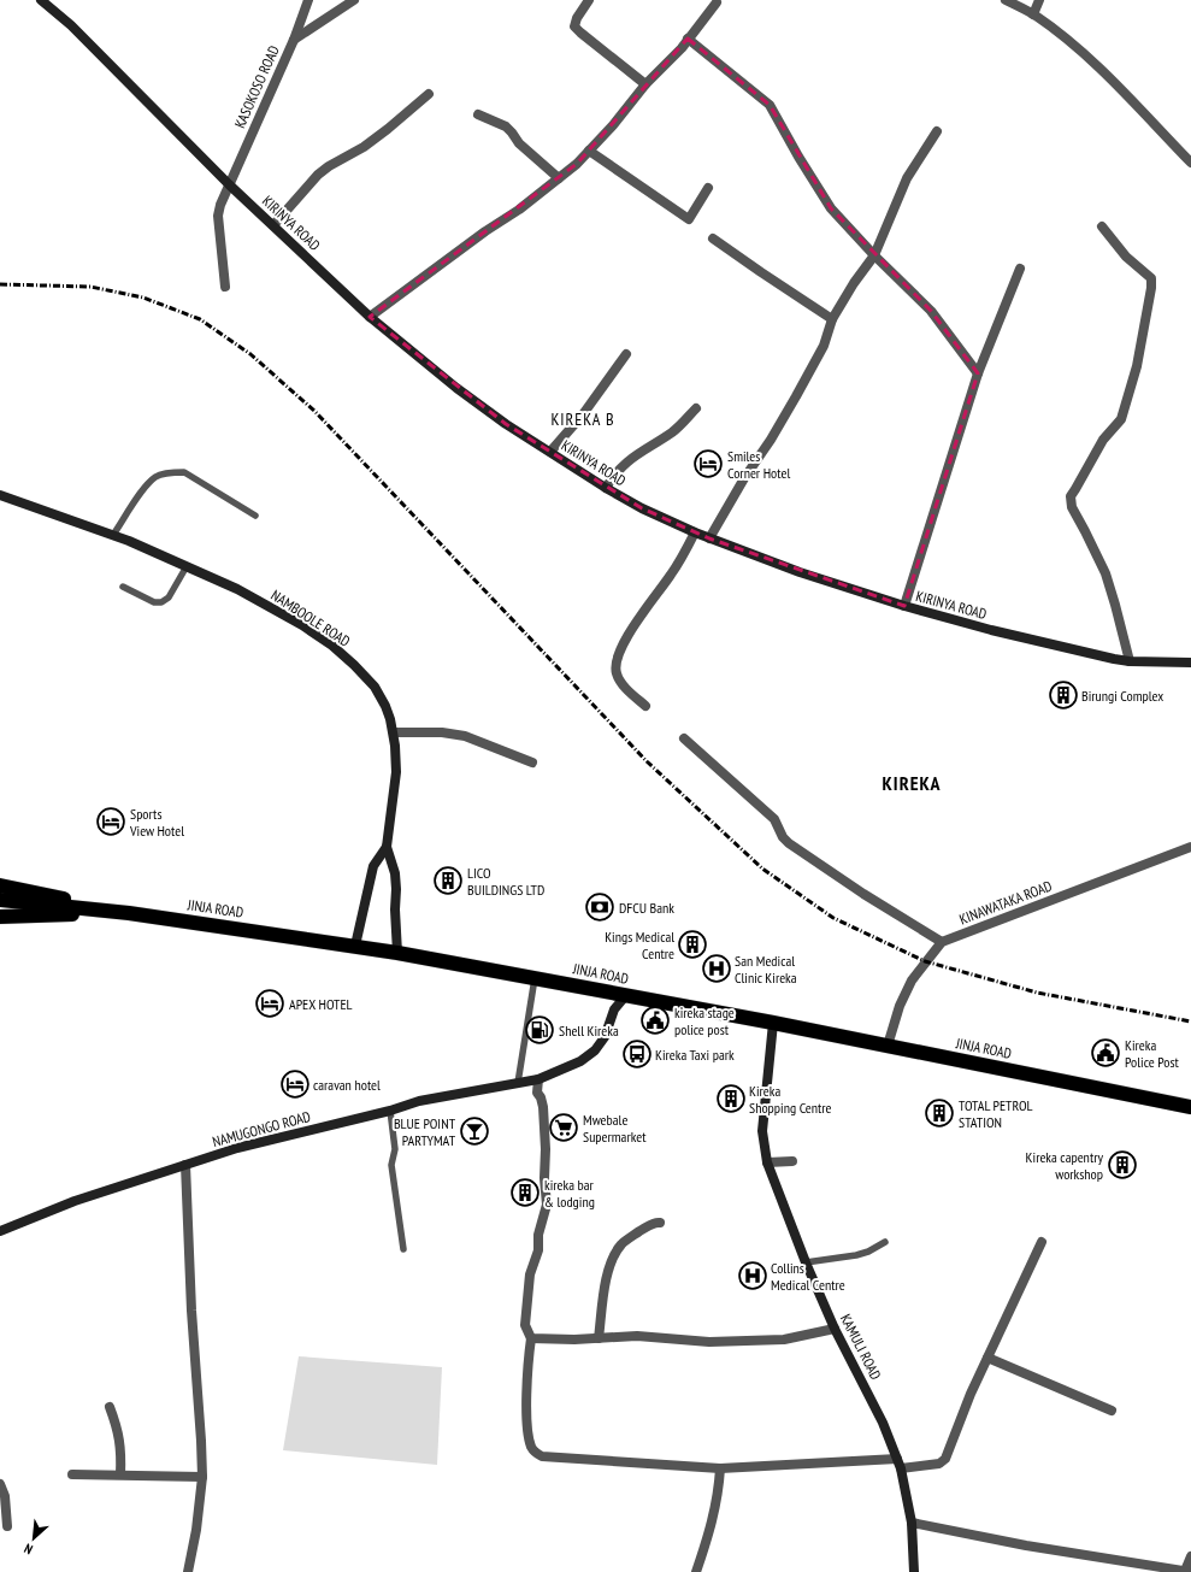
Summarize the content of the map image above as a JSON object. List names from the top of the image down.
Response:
{
  "streets": {
    "highway": ["JINJA ROAD"],
    "main road": [
      "KIRINYA ROAD",
      "NAMBOOLE ROAD",
      "NAMUGONGO ROAD",
      "KAMULI ROAD"
    ],
    "street": ["KASOKOSO ROAD", "KINAWATAKA ROAD"]
  },
  "crossings": [
    ["KASOKOSO ROAD", "KIRINYA ROAD"],
    ["NAMBOOLE ROAD", "JINJA ROAD"],
    ["JINJA ROAD", "NAMUGONGO ROAD"],
    ["JINJA ROAD", "KAMULI ROAD"]
  ],
  "districts": ["KIREKA B", "KIREKA"],
  "places": {
    "hotel": [
      "Smiles Corner Hotel",
      "Sports View Hotel",
      "APEX HOTEL",
      "caravan hotel"
    ],
    "building": [
      "Birungi Complex",
      "LICO BUILDINGS LTD",
      "Kings Medical Centre",
      "Kireka Shopping Centre",
      "TOTAL PETROL STATION",
      "Kireka capentry workshop",
      "kireka bar & lodging"
    ],
    "bank": ["DFCU Bank"],
    "hospital": ["San Medical Clinic Kireka", "Collins Medical Centre"],
    "public building": ["kireka stage police post", "Kireka Police Post"],
    "fuel station": ["Shell Kireka"],
    "bus stop": ["Kireka Taxi park"],
    "supermarket": ["Mwebale Supermarket"],
    "bar": ["BLUE POINT PARTYMAT"]
  },
  "north": "bottom left"
}
